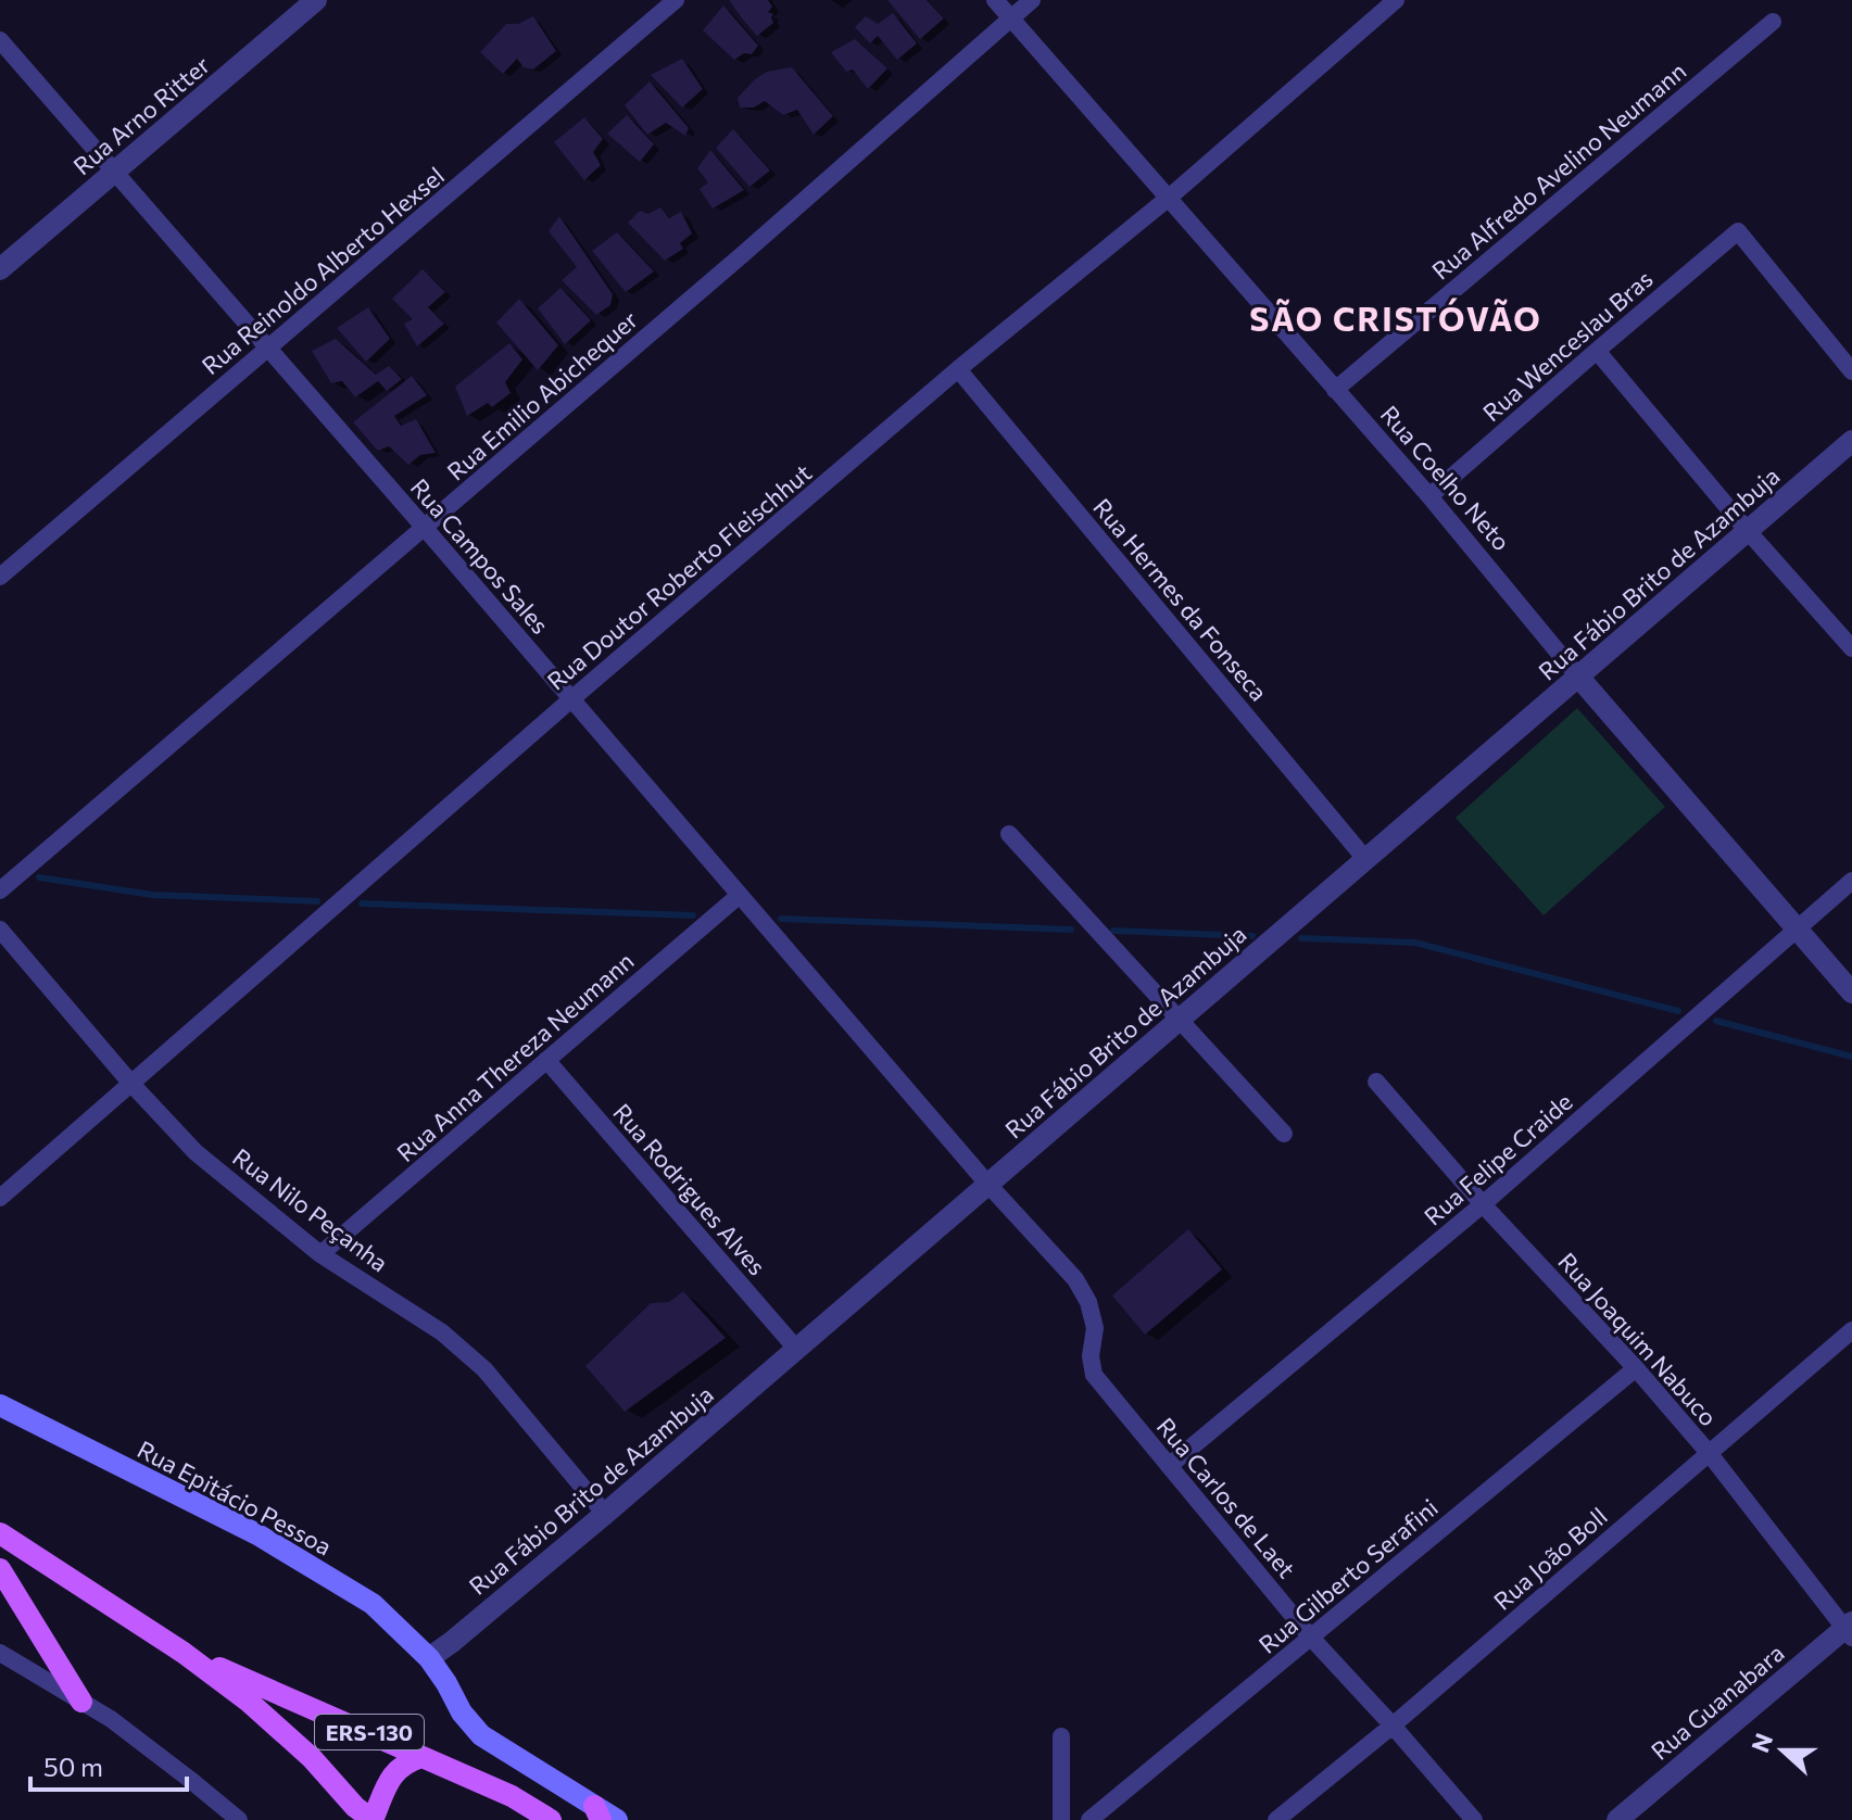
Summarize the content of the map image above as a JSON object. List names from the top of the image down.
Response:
{
  "streets": {
    "main road": ["Rua Epitácio Pessoa", "ERS-130"],
    "street": [
      "Rua Arno Ritter",
      "Rua Alfredo Avelino Neumann",
      "Rua Reinoldo Alberto Hexsel",
      "Rua Wenceslau Bras",
      "Rua Emilio Abichequer",
      "Rua Coelho Neto",
      "Rua Campos Sales",
      "Rua Fábio Brito de Azambuja",
      "Rua Doutor Roberto Fleischhut",
      "Rua Hermes da Fonseca",
      "Rua Anna Thereza Neumann",
      "Rua Felipe Craide",
      "Rua Rodrigues Alves",
      "Rua Nilo Peçanha",
      "Rua Joaquim Nabuco",
      "Rua Carlos de Laet",
      "Rua João Boll",
      "Rua Gilberto Serafini",
      "Rua Guanabara"
    ]
  },
  "crossings": [
    ["Rua Arno Ritter", "Rua Campos Sales"],
    ["Rua Alfredo Avelino Neumann", "Rua Coelho Neto"],
    ["Rua Reinoldo Alberto Hexsel", "Rua Campos Sales"],
    ["Rua Wenceslau Bras", "Rua Coelho Neto"],
    ["Rua Emilio Abichequer", "Rua Coelho Neto"],
    ["Rua Emilio Abichequer", "Rua Campos Sales"],
    ["Rua Coelho Neto", "Rua Fábio Brito de Azambuja"],
    ["Rua Coelho Neto", "Rua Doutor Roberto Fleischhut"],
    ["Rua Coelho Neto", "Rua Felipe Craide"],
    ["Rua Campos Sales", "Rua Fábio Brito de Azambuja"],
    ["Rua Campos Sales", "Rua Doutor Roberto Fleischhut"],
    ["Rua Campos Sales", "Rua Anna Thereza Neumann"],
    ["Rua Campos Sales", "Rua Carlos de Laet"],
    ["Rua Fábio Brito de Azambuja", "Rua Hermes da Fonseca"],
    ["Rua Fábio Brito de Azambuja", "Rua Rodrigues Alves"],
    ["Rua Fábio Brito de Azambuja", "Rua Nilo Peçanha"],
    ["Rua Fábio Brito de Azambuja", "Rua Epitácio Pessoa"],
    ["Rua Fábio Brito de Azambuja", "Rua Carlos de Laet"],
    ["Rua Doutor Roberto Fleischhut", "Rua Hermes da Fonseca"],
    ["Rua Doutor Roberto Fleischhut", "Rua Nilo Peçanha"],
    ["Rua Anna Thereza Neumann", "Rua Rodrigues Alves"],
    ["Rua Anna Thereza Neumann", "Rua Nilo Peçanha"],
    ["Rua Felipe Craide", "Rua Joaquim Nabuco"],
    ["Rua Felipe Craide", "Rua Carlos de Laet"],
    ["Rua Joaquim Nabuco", "Rua João Boll"],
    ["Rua Joaquim Nabuco", "Rua Gilberto Serafini"],
    ["Rua Joaquim Nabuco", "Rua Guanabara"],
    ["Rua Carlos de Laet", "Rua João Boll"],
    ["Rua Carlos de Laet", "Rua Gilberto Serafini"]
  ],
  "districts": ["SÃO CRISTÓVÃO"],
  "scale_bar": "50 m",
  "north": "left"
}
